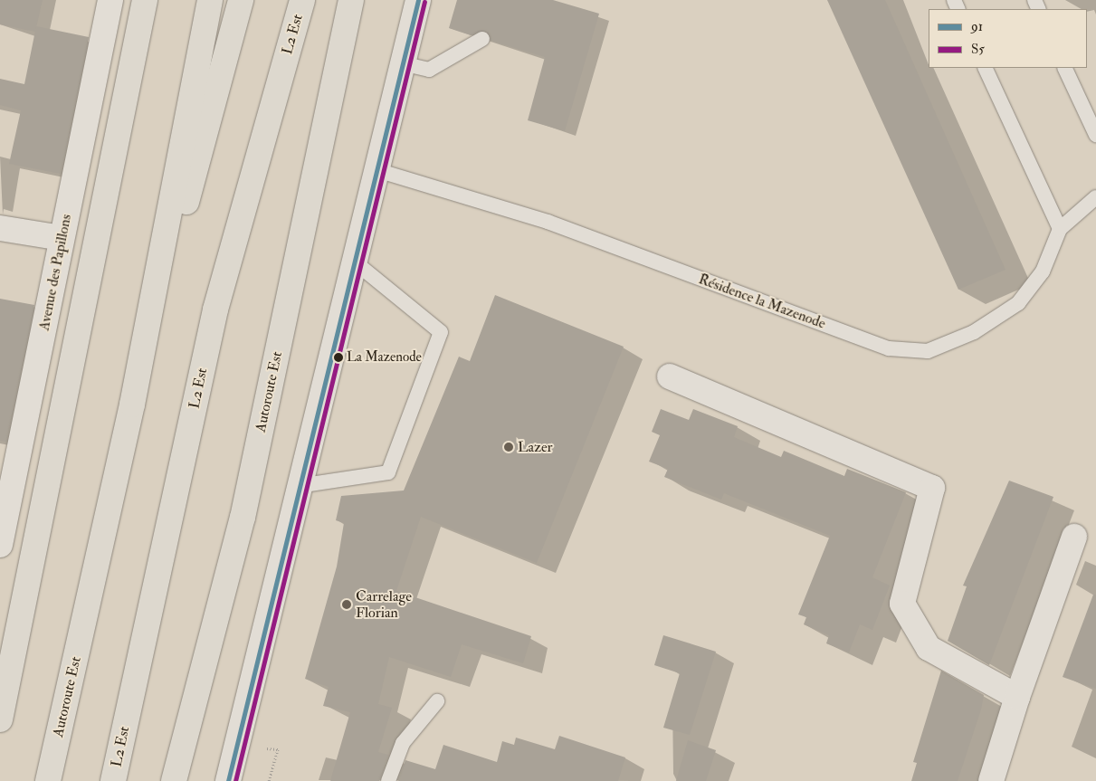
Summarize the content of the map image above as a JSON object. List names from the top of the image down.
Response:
{
  "streets": {
    "highway": ["L2 Est", "Autoroute Est"],
    "street": ["Avenue des Papillons"],
    "lane": ["Résidence la Mazenode"]
  },
  "places": ["La Mazenode", "Lazer", "Carrelage Florian"],
  "lines": ["transit line 91", "transit line S5"],
  "legend": ["91", "S5"]
}
